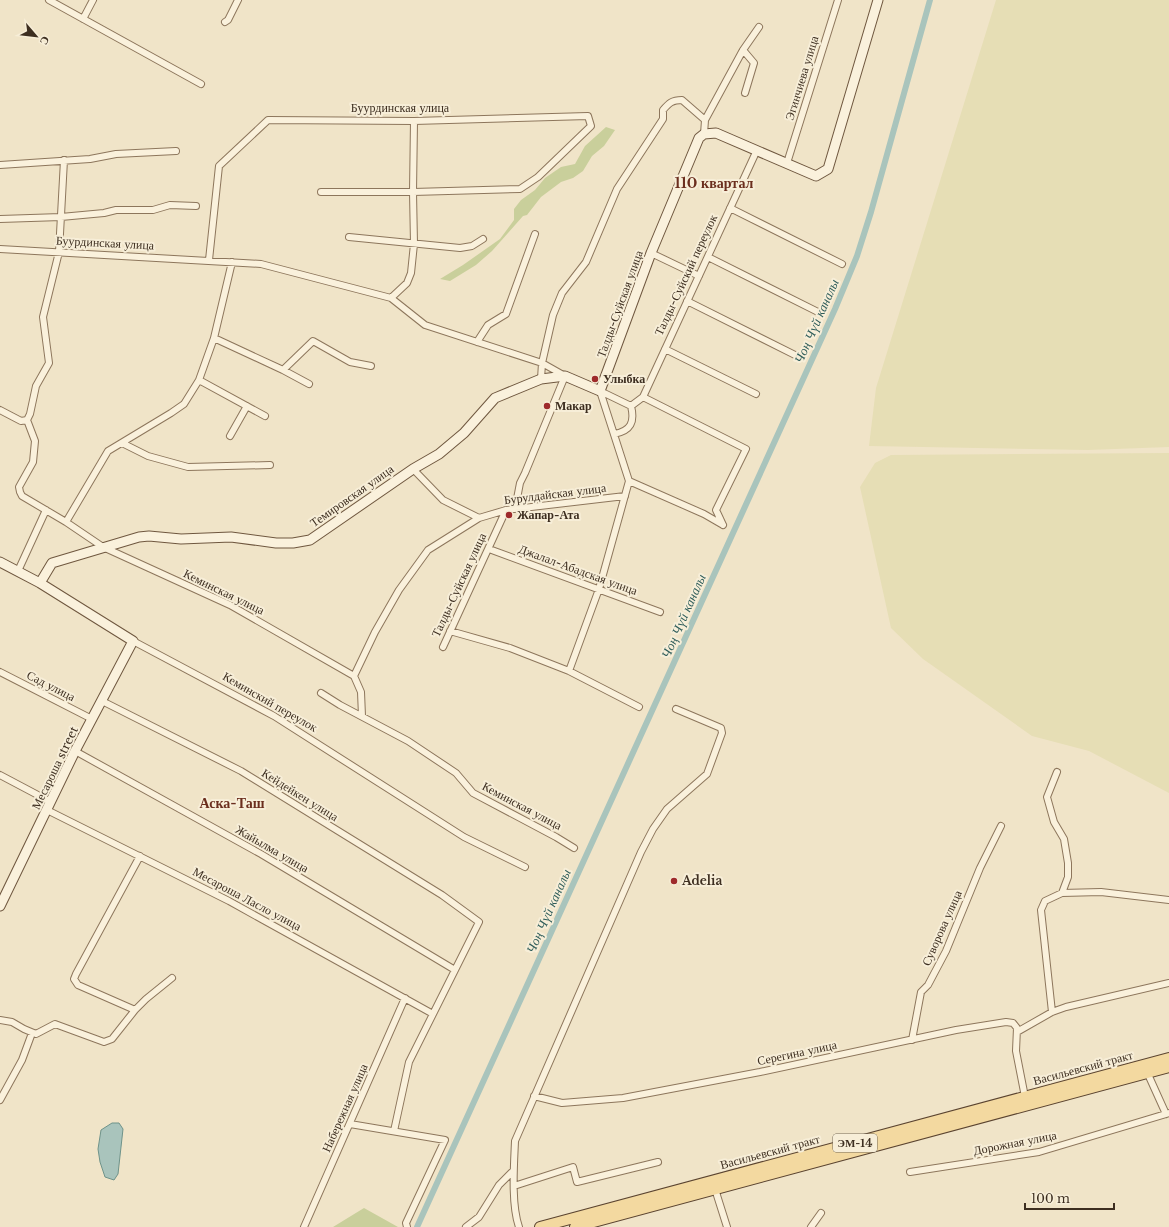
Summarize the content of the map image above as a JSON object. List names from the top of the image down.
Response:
{
  "streets": {
    "main road": ["Васильевский тракт", "ЭМ-14"],
    "street": [
      "Эгинчиева улица",
      "Буурдинская улица",
      "Талды-Суйский переулок",
      "Талды-Суйская улица",
      "Бурулдайская улица",
      "Темировская улица",
      "Джалал-Абадская улица",
      "Кеминская улица",
      "Сад улица",
      "Кеминский переулок",
      "Месароша street",
      "Кейдейкен улица",
      "Жайылма улица",
      "Месароша Ласло улица",
      "Суворова улица",
      "Серегина улица",
      "Набережная улица",
      "Дорожная улица"
    ]
  },
  "crossings": [
    ["Буурдинская улица", "Талды-Суйский переулок"],
    ["Буурдинская улица", "Талды-Суйская улица"],
    ["Буурдинская улица", "Темировская улица"],
    ["Талды-Суйская улица", "Бурулдайская улица"],
    ["Талды-Суйская улица", "Джалал-Абадская улица"],
    ["Бурулдайская улица", "Кеминская улица"],
    ["Темировская улица", "Кеминская улица"],
    ["Темировская улица", "Кеминский переулок"],
    ["Сад улица", "Месароша street"],
    ["Кеминский переулок", "Месароша street"],
    ["Месароша street", "Кейдейкен улица"],
    ["Месароша street", "Жайылма улица"],
    ["Месароша street", "Месароша Ласло улица"],
    ["Кейдейкен улица", "Жайылма улица"],
    ["Месароша Ласло улица", "Набережная улица"],
    ["Суворова улица", "Серегина улица"]
  ],
  "districts": ["110 квартал", "Аска-Таш"],
  "water": ["Чоң Чүй каналы"],
  "places": [
    "Улыбка",
    "Макар",
    "Жапар-Ата",
    "Adelia"
  ],
  "scale_bar": "100 m",
  "north": "bottom right"
}
